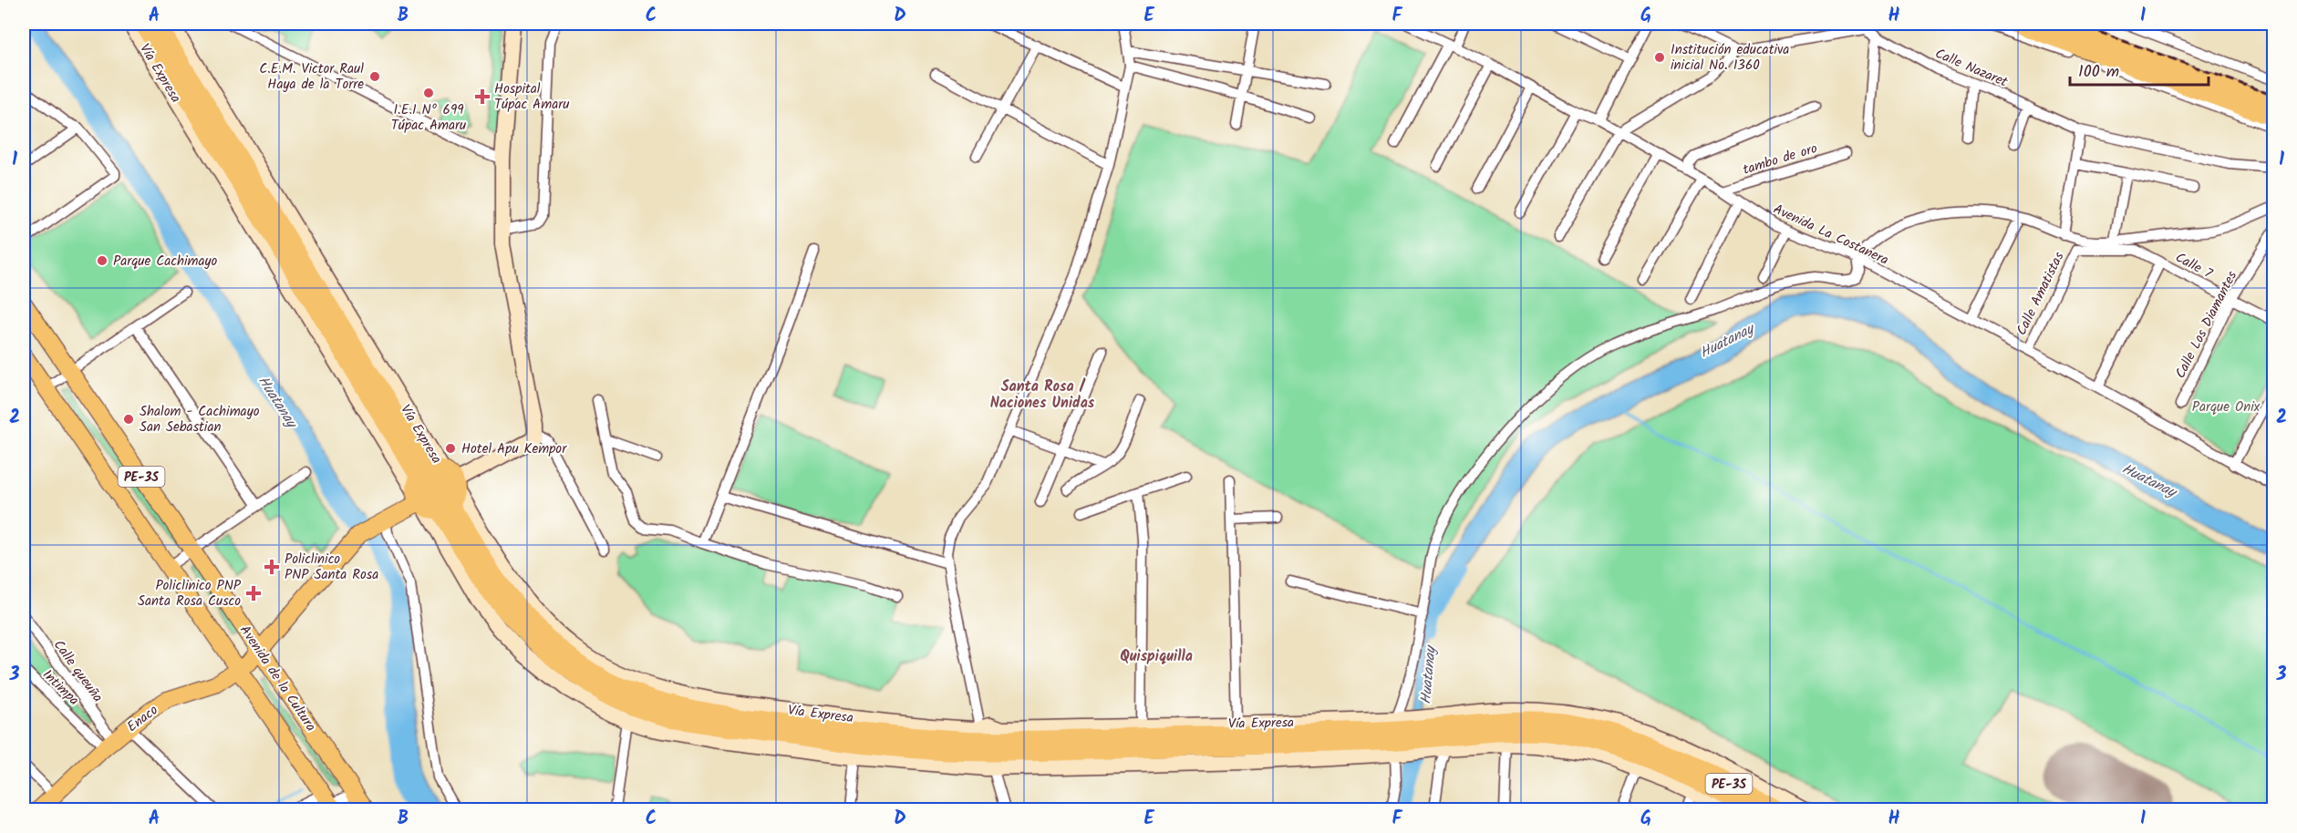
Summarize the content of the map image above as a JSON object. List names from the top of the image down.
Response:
{
  "streets": {
    "main road": [
      "Vía Expresa",
      "PE-3S",
      "Avenida de la Cultura",
      "Enaco"
    ],
    "street": [
      "Calle Nazaret",
      "tambo de oro",
      "Avenida La Costanera",
      "Calle 7",
      "Calle Amatistas",
      "Calle Los Diamantes",
      "Calle queuña",
      "Intimpa"
    ]
  },
  "crossings": [
    ["Vía Expresa", "Enaco"],
    ["tambo de oro", "Avenida La Costanera"],
    ["Avenida La Costanera", "Calle Amatistas"],
    ["Calle 7", "Calle Amatistas"],
    ["Calle 7", "Calle Los Diamantes"],
    ["Calle queuña", "Intimpa"],
    ["Calle queuña", "Enaco"],
    ["Avenida de la Cultura", "Enaco"],
    ["Intimpa", "Enaco"]
  ],
  "districts": ["Santa Rosa / Naciones Unidas", "Quispiquilla"],
  "water": ["Huatanay"],
  "parks": ["Parque Onix"],
  "places": {
    "other": [
      "Institución educativa inicial No. 1360",
      "C.E.M. Victor Raul Haya de la Torre",
      "I.E.I Nº 699 Túpac Amaru",
      "Parque Cachimayo",
      "Shalom - Cachimayo San Sebastian",
      "Hotel Apu Kempor"
    ],
    "health": ["Hospital Túpac Amaru", "Policlinico PNP Santa Rosa", "Policlinico PNP Santa Rosa Cusco"]
  },
  "scale_bar": "100 m",
  "grid": {
    "columns": [
      "A",
      "B",
      "C",
      "D",
      "E",
      "F",
      "G",
      "H",
      "I"
    ],
    "rows": ["1", "2", "3"]
  }
}
